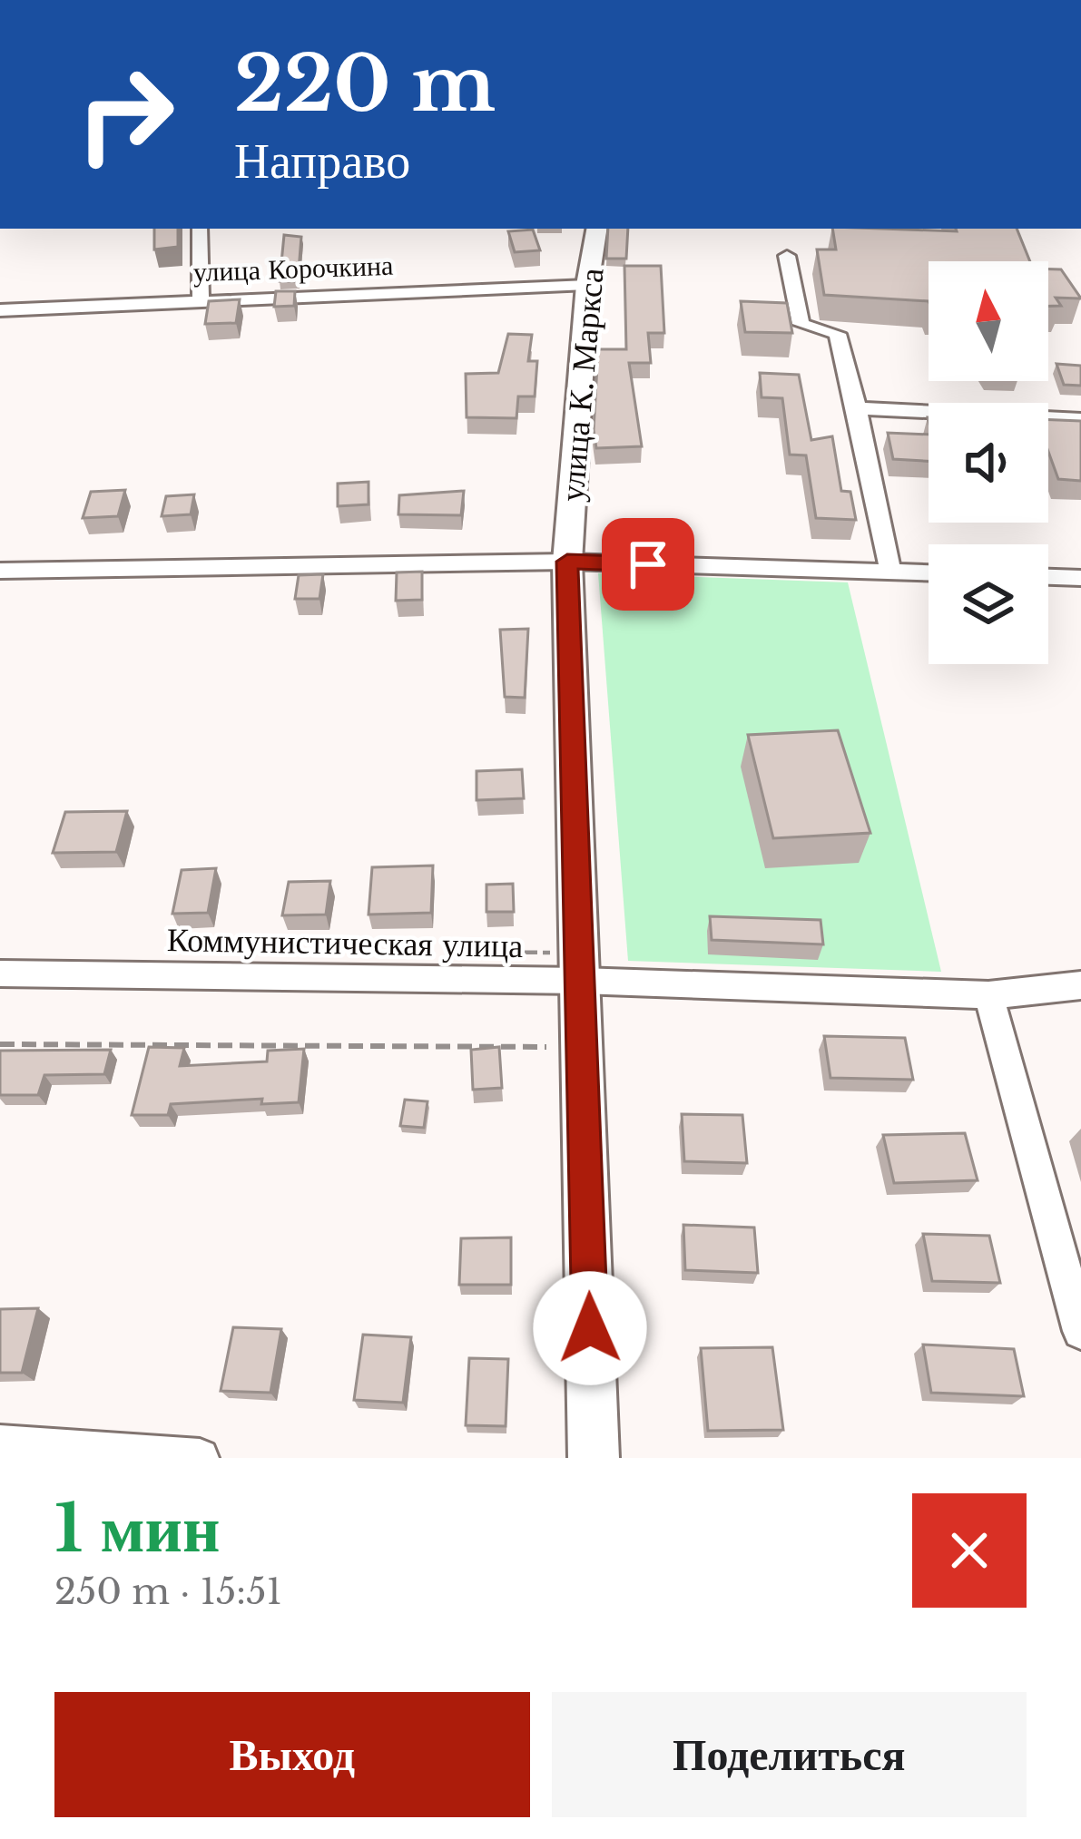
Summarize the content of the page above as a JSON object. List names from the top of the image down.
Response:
{
  "streets": {
    "main road": ["улица К. Маркса"],
    "street": ["улица Корочкина", "Коммунистическая улица"]
  },
  "crossings": [
    ["улица Корочкина", "улица К. Маркса"],
    ["улица К. Маркса", "Коммунистическая улица"]
  ],
  "north": "top",
  "page": {
    "turn": ["220 m", "Направо"],
    "heading": ["1 мин", "250 m · 15:51"],
    "buttons": ["Выход", "Поделиться"]
  }
}
